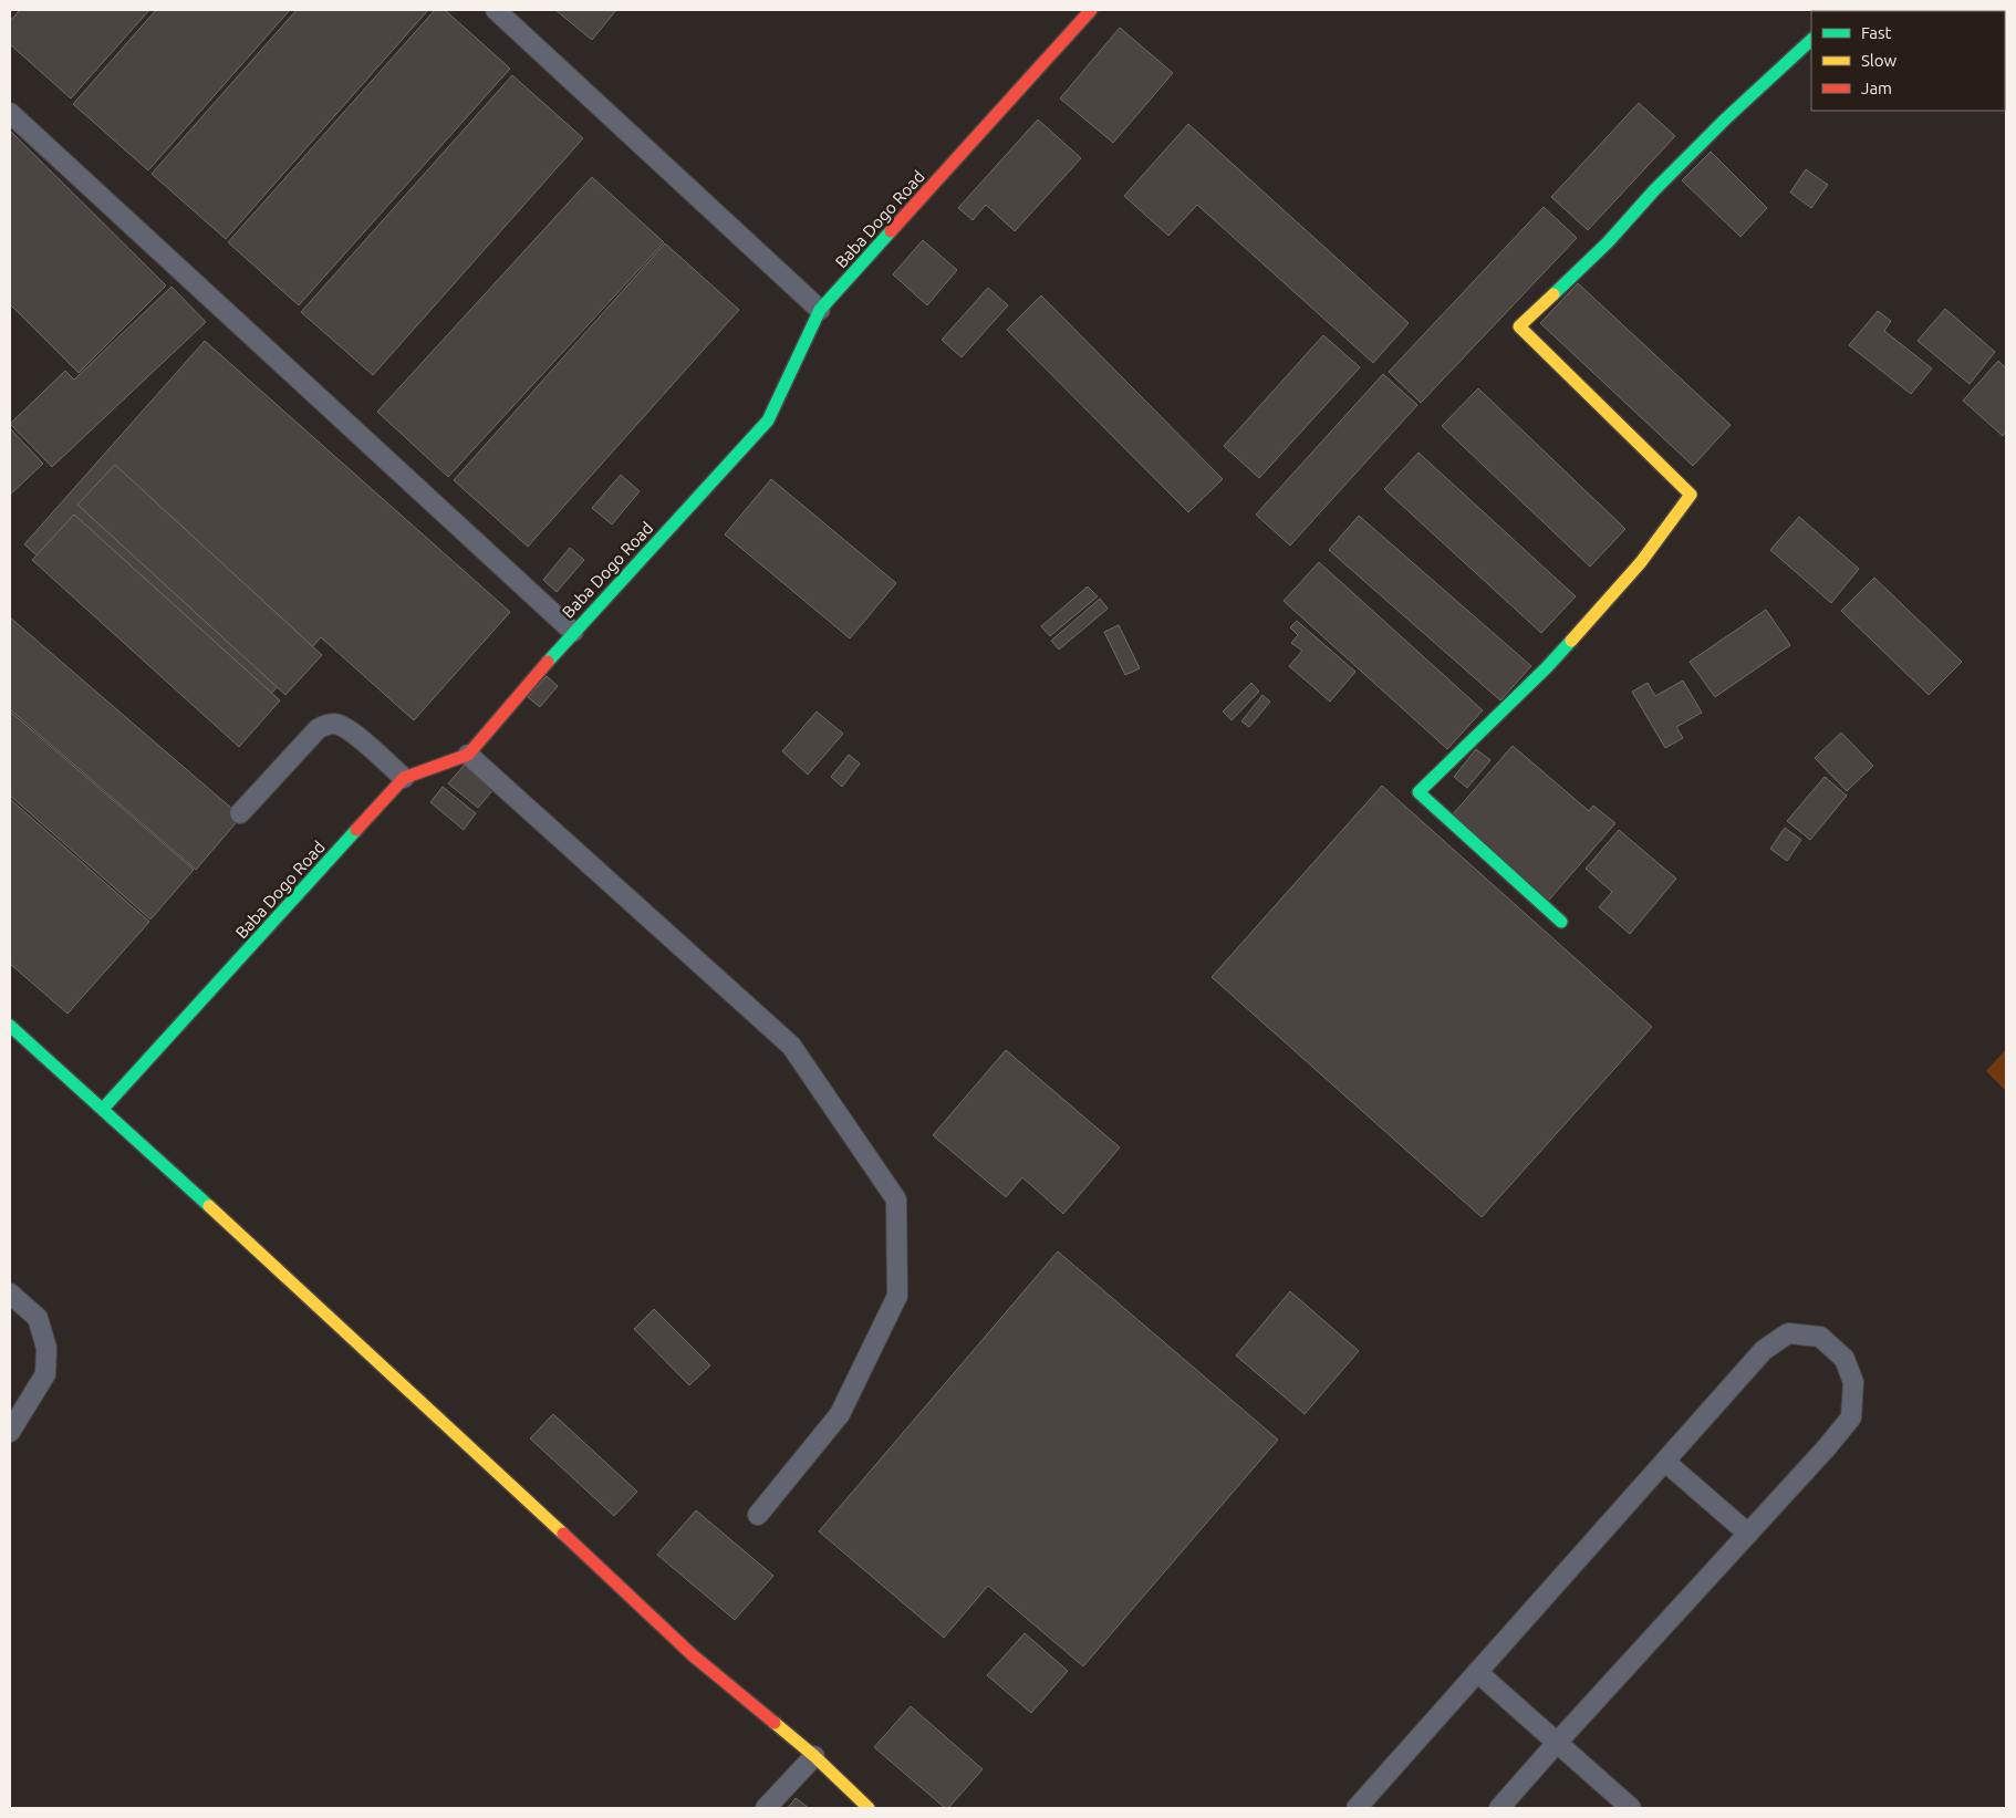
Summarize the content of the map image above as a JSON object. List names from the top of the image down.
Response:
{
  "streets": {
    "street": ["Baba Dogo Road"]
  },
  "legend": ["Fast", "Slow", "Jam"]
}
